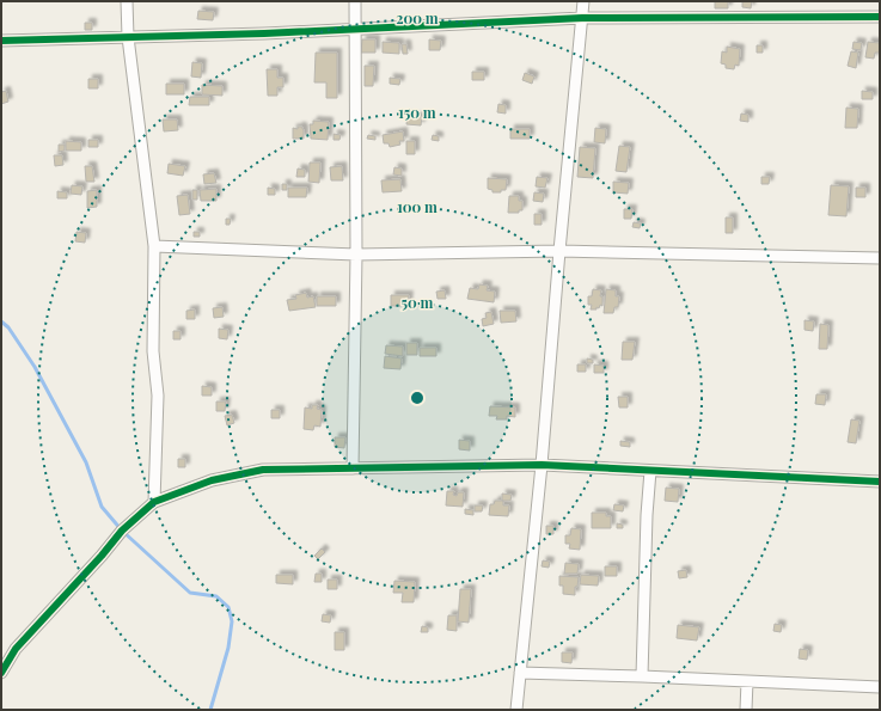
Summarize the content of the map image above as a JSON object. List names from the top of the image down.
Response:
{
  "rings": [
    "200 m",
    "150 m",
    "100 m",
    "50 m"
  ]
}
